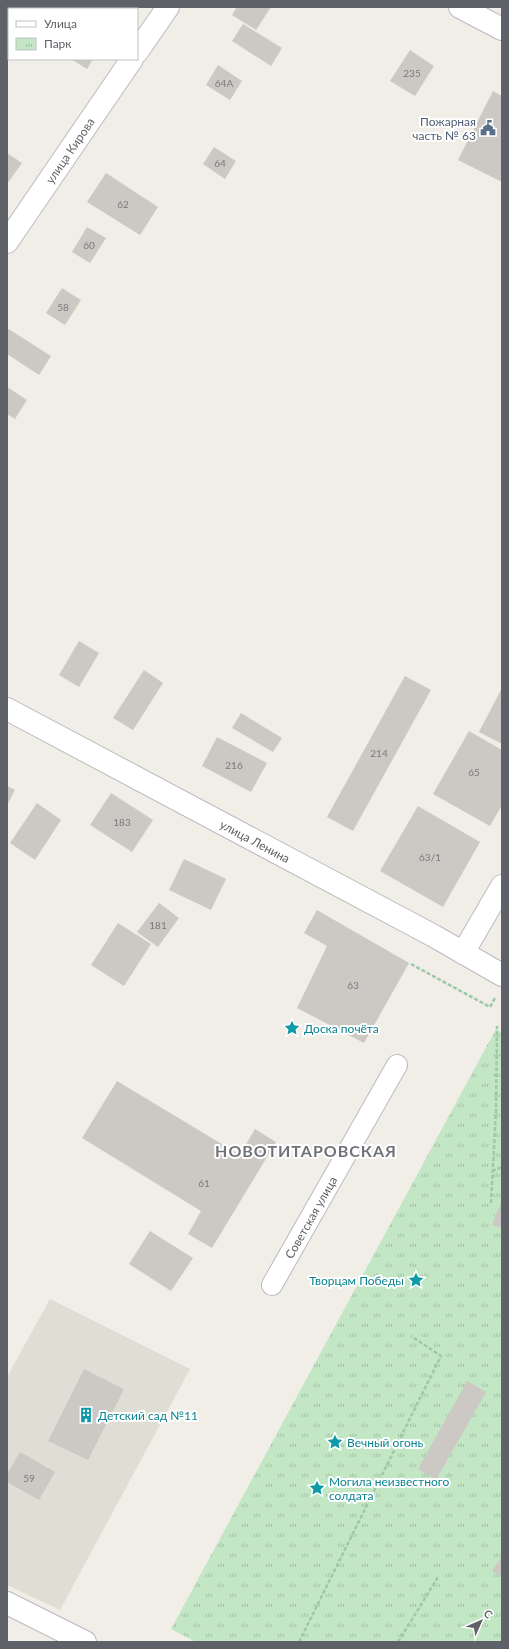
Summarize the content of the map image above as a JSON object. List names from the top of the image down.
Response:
{
  "streets": {
    "street": ["улица Кирова", "улица Ленина", "Советская улица"]
  },
  "districts": ["НОВОТИТАРОВСКАЯ"],
  "places": {
    "public building": ["Пожарная часть № 63"],
    "place": [
      "Доска почёта",
      "Творцам Победы",
      "Вечный огонь",
      "Могила неизвестного солдата"
    ],
    "building": ["Детский сад №11"]
  },
  "house_numbers": [
    "235",
    "64А",
    "64",
    "62",
    "60",
    "58",
    "214",
    "216",
    "65",
    "183",
    "63/1",
    "181",
    "63",
    "61",
    "59"
  ],
  "legend": ["Улица", "Парк"],
  "north": "top right"
}
